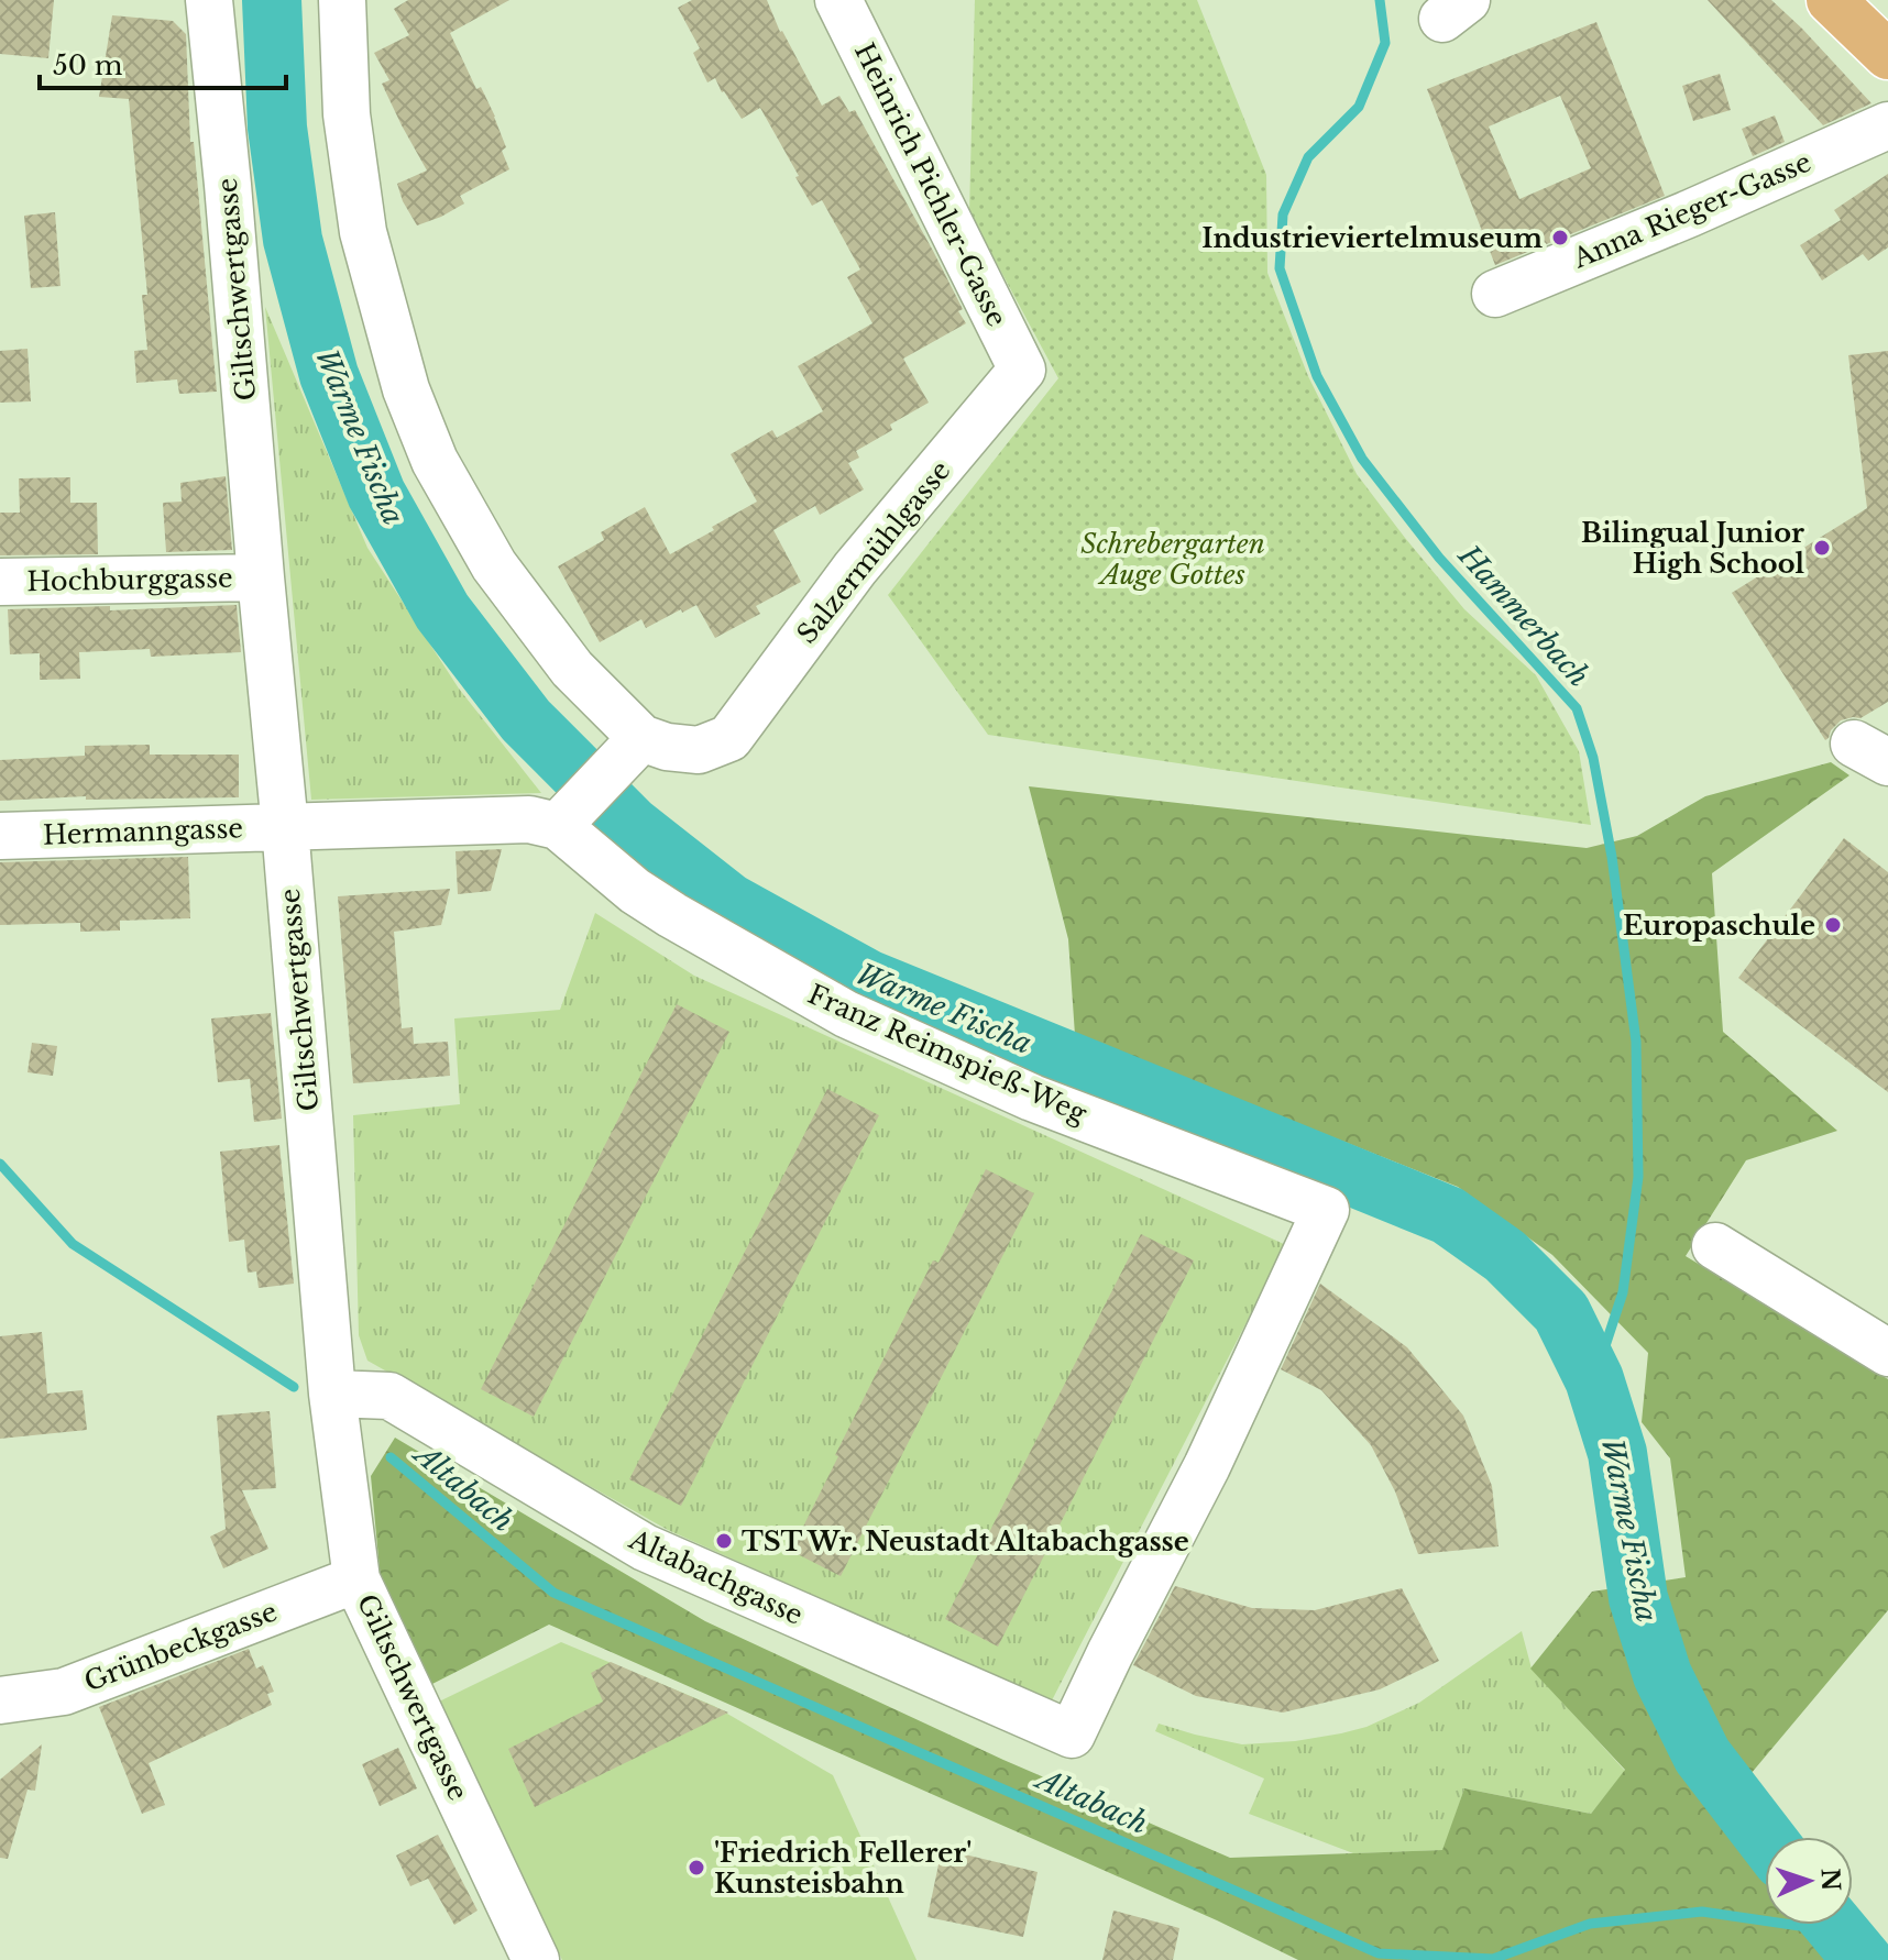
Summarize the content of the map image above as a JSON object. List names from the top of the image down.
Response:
{
  "streets": {
    "street": [
      "Heinrich Pichler-Gasse",
      "Anna Rieger-Gasse",
      "Giltschwertgasse",
      "Salzermühlgasse",
      "Hochburggasse",
      "Hermanngasse",
      "Franz Reimspieß-Weg",
      "Altabachgasse",
      "Grünbeckgasse"
    ]
  },
  "crossings": [
    ["Heinrich Pichler-Gasse", "Salzermühlgasse"],
    ["Giltschwertgasse", "Hochburggasse"],
    ["Giltschwertgasse", "Hermanngasse"],
    ["Giltschwertgasse", "Altabachgasse"],
    ["Giltschwertgasse", "Grünbeckgasse"],
    ["Franz Reimspieß-Weg", "Altabachgasse"]
  ],
  "water": ["Warme Fischa", "Hammerbach", "Altabach"],
  "parks": ["Schrebergarten Auge Gottes"],
  "places": [
    "Industrieviertelmuseum",
    "Bilingual Junior High School",
    "Europaschule",
    "TST Wr. Neustadt Altabachgasse",
    "'Friedrich Fellerer' Kunsteisbahn"
  ],
  "scale_bar": "50 m",
  "north": "right"
}
